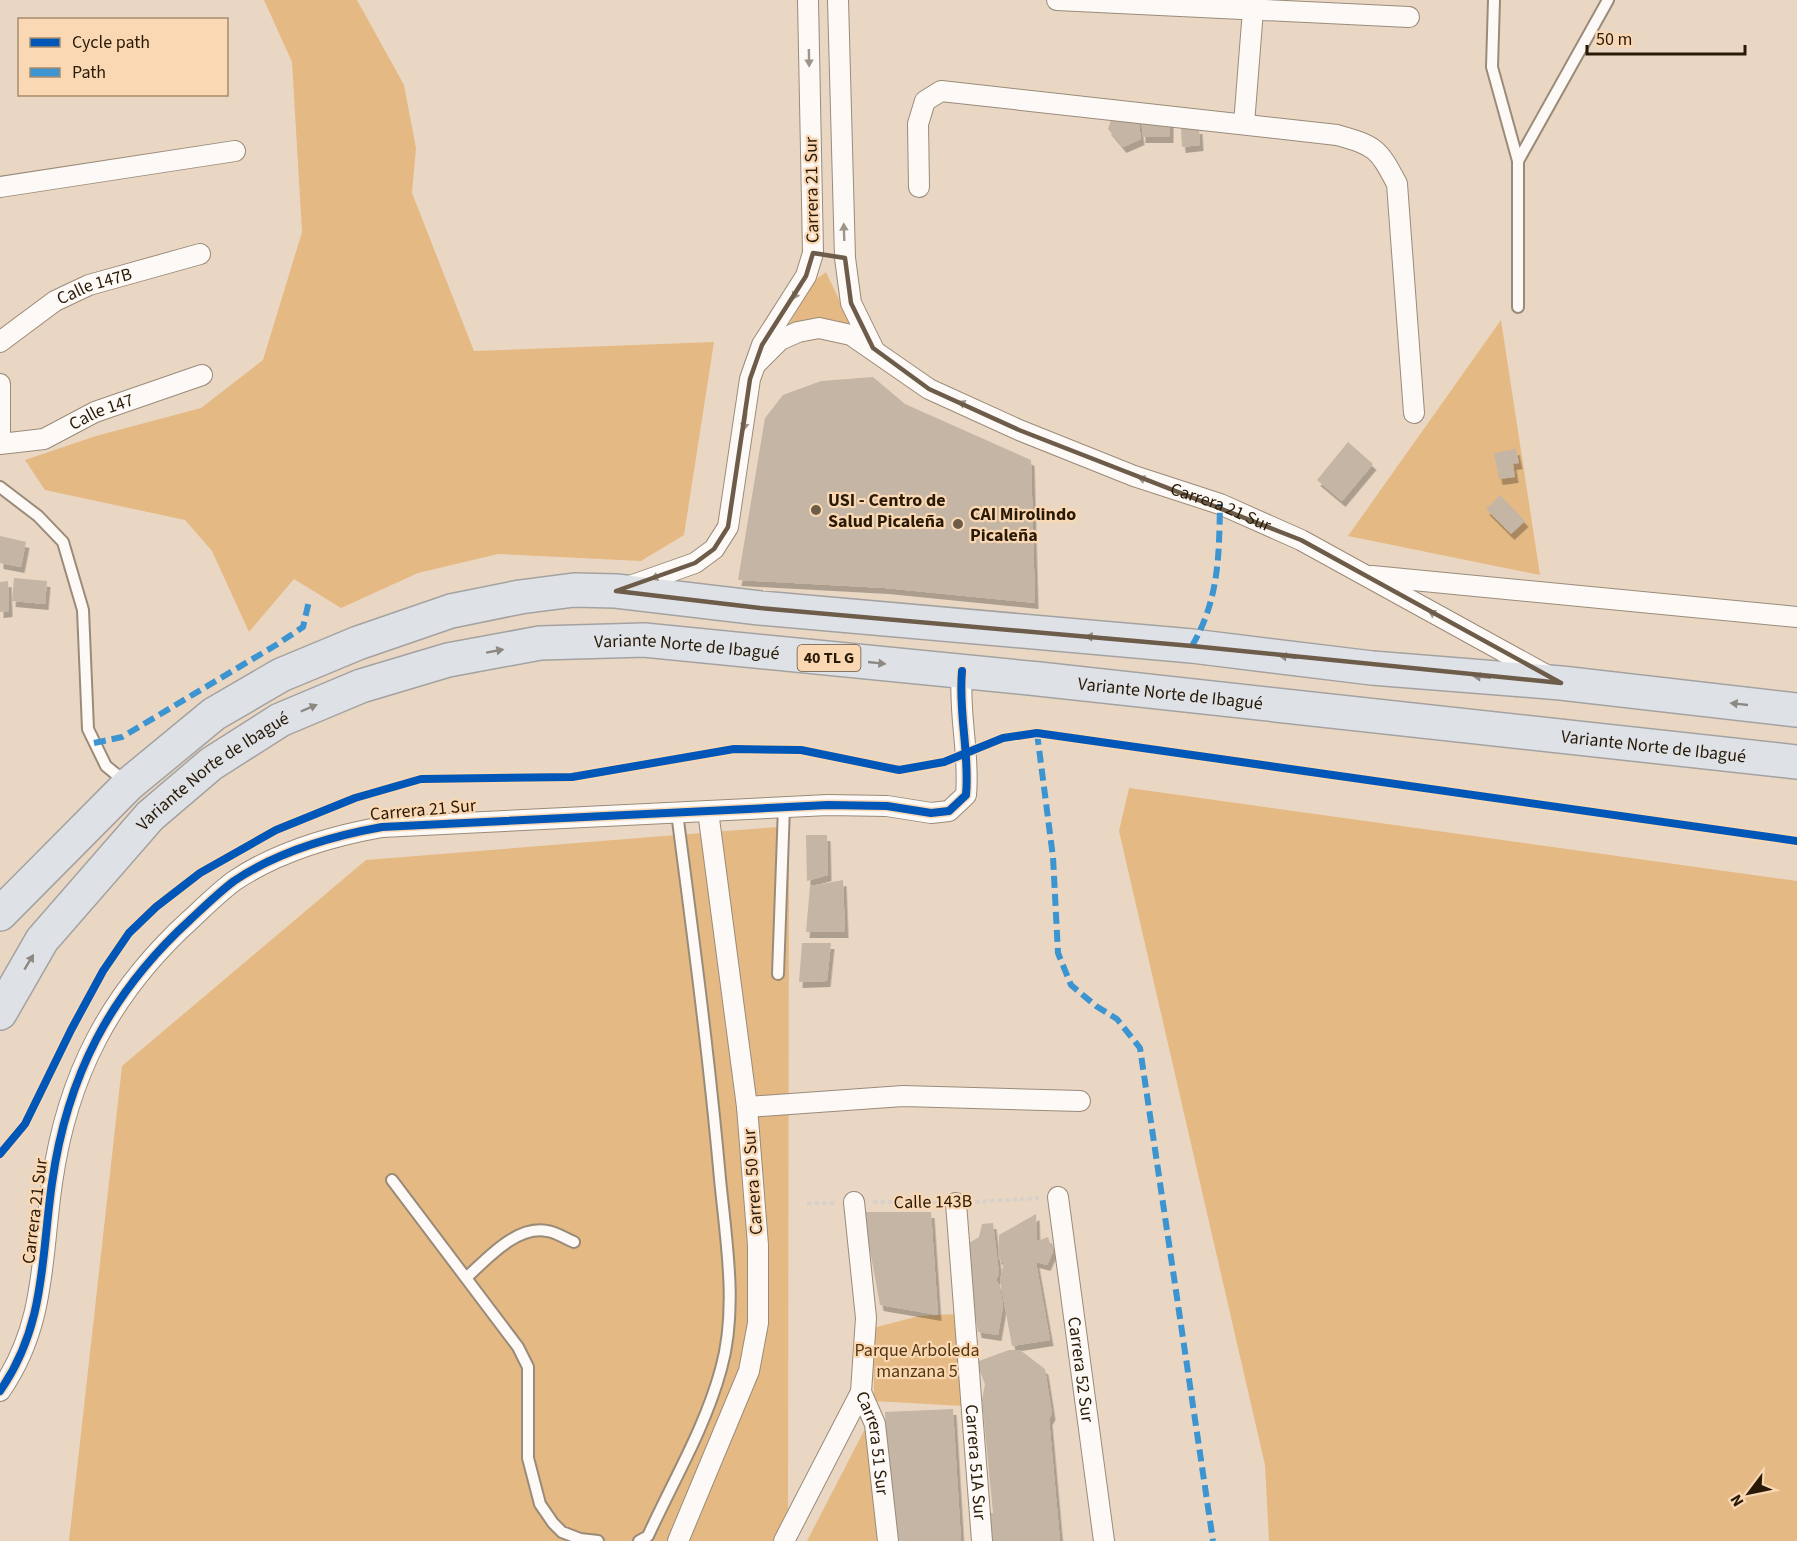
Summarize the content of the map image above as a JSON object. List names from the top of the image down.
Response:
{
  "streets": {
    "highway": ["Variante Norte de Ibagué", "40 TL G"],
    "street": [
      "Carrera 21 Sur",
      "Calle 147B",
      "Calle 147",
      "Carrera 50 Sur",
      "Carrera 52 Sur",
      "Carrera 51 Sur",
      "Carrera 51A Sur"
    ],
    "path": ["Calle 143B"]
  },
  "crossings": [
    ["Carrera 21 Sur", "Variante Norte de Ibagué"],
    ["Carrera 21 Sur", "Carrera 50 Sur"],
    ["Calle 143B", "Carrera 52 Sur"],
    ["Calle 143B", "Carrera 51 Sur"],
    ["Calle 143B", "Carrera 51A Sur"]
  ],
  "parks": ["Parque Arboleda manzana 5"],
  "places": ["USI - Centro de Salud Picaleña", "CAI Mirolindo Picaleña"],
  "legend": ["Cycle path", "Path"],
  "scale_bar": "50 m",
  "north": "bottom left"
}
